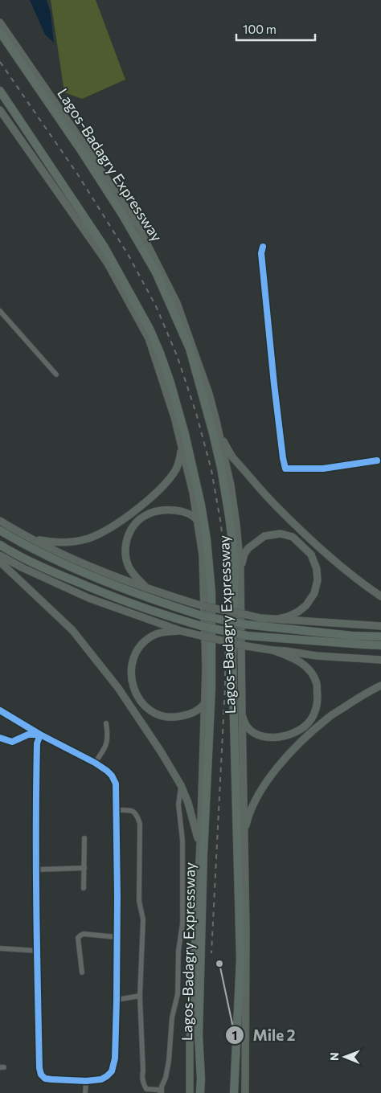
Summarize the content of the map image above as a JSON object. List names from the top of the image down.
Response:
{
  "streets": {
    "highway": ["Lagos-Badagry Expressway"]
  },
  "places": ["Mile 2"],
  "scale_bar": "100 m",
  "north": "left"
}
